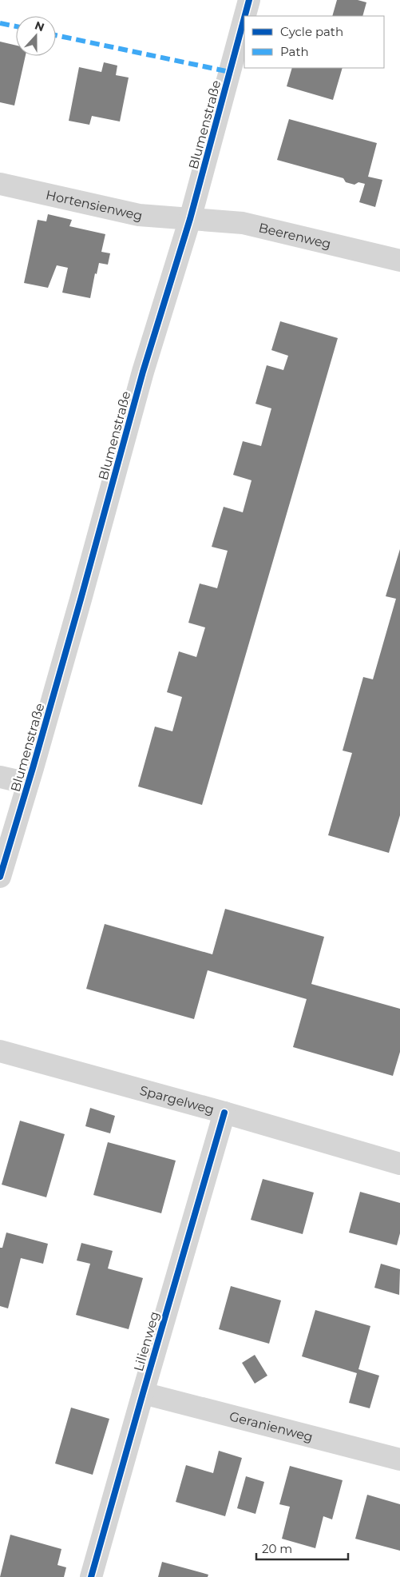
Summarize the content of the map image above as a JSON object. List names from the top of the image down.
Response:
{
  "streets": {
    "street": [
      "Blumenstraße",
      "Hortensienweg",
      "Beerenweg",
      "Spargelweg",
      "Lilienweg",
      "Geranienweg"
    ]
  },
  "crossings": [
    ["Blumenstraße", "Hortensienweg"],
    ["Blumenstraße", "Beerenweg"],
    ["Hortensienweg", "Beerenweg"],
    ["Spargelweg", "Lilienweg"],
    ["Lilienweg", "Geranienweg"]
  ],
  "legend": ["Cycle path", "Path"],
  "scale_bar": "20 m",
  "north": "top"
}
